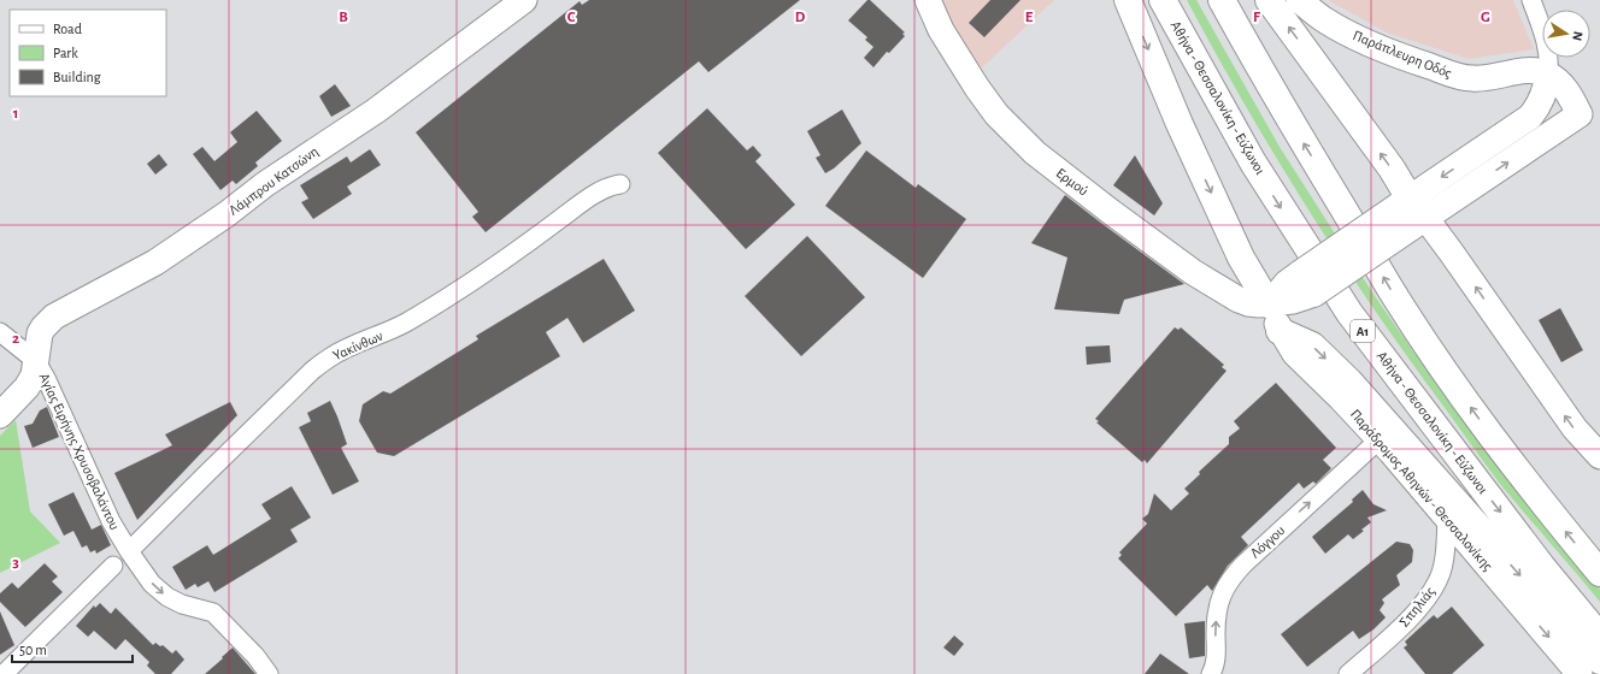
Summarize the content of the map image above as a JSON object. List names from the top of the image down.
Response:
{
  "streets": {
    "highway": ["Αθήνα - Θεσσαλονίκη - Εύζωνοι", "Α1"],
    "street": [
      "Παράπλευρη Οδός",
      "Λάμπρου Κατσώνη",
      "Ερμού",
      "Υακίνθων",
      "Αγίας Ειρήνης Χρυσοβαλάντου",
      "Παράδρομος Αθηνών - Θεσσαλονίκης",
      "Λόγγου",
      "Σπηλιάς"
    ]
  },
  "crossings": [
    ["Λάμπρου Κατσώνη", "Αγίας Ειρήνης Χρυσοβαλάντου"],
    ["Ερμού", "Παράδρομος Αθηνών - Θεσσαλονίκης"],
    ["Υακίνθων", "Αγίας Ειρήνης Χρυσοβαλάντου"],
    ["Παράδρομος Αθηνών - Θεσσαλονίκης", "Λόγγου"],
    ["Παράδρομος Αθηνών - Θεσσαλονίκης", "Σπηλιάς"]
  ],
  "one_way": ["Αγίας Ειρήνης Χρυσοβαλάντου", "Παράδρομος Αθηνών - Θεσσαλονίκης", "Λόγγου"],
  "legend": ["Road", "Park", "Building"],
  "scale_bar": "50 m",
  "north": "right",
  "grid": {
    "columns": [
      "B",
      "C",
      "D",
      "E",
      "F",
      "G"
    ],
    "rows": ["1", "2", "3"]
  }
}
